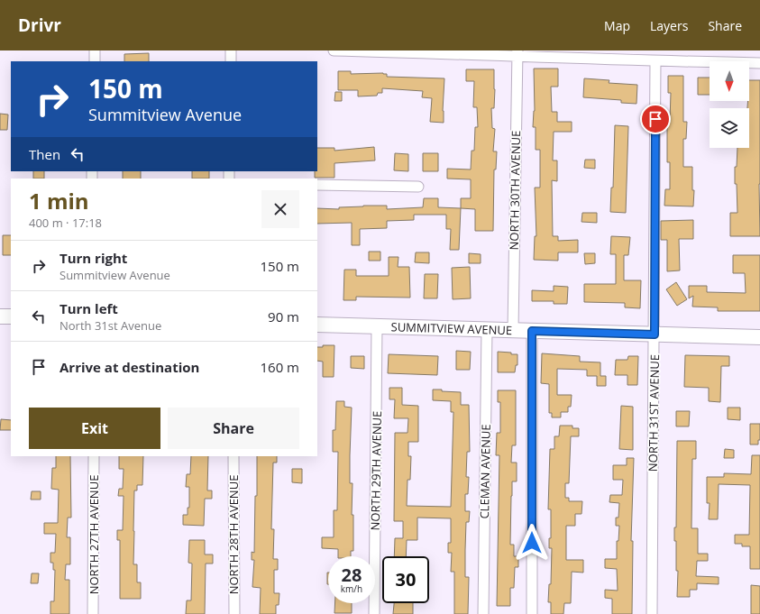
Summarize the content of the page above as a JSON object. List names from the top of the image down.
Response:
{
  "streets": {
    "main road": ["SUMMITVIEW AVENUE"],
    "street": [
      "NORTH 30TH AVENUE",
      "NORTH 31ST AVENUE",
      "NORTH 29TH AVENUE",
      "CLEMAN AVENUE",
      "NORTH 27TH AVENUE",
      "NORTH 28TH AVENUE"
    ]
  },
  "crossings": [
    ["NORTH 30TH AVENUE", "SUMMITVIEW AVENUE"],
    ["SUMMITVIEW AVENUE", "NORTH 31ST AVENUE"],
    ["SUMMITVIEW AVENUE", "NORTH 29TH AVENUE"],
    ["SUMMITVIEW AVENUE", "CLEMAN AVENUE"]
  ],
  "north": "bottom",
  "page": {
    "header": "Drivr",
    "nav": ["Map", "Layers", "Share"],
    "turn": ["150 m", "Summitview Avenue"],
    "then": "Then",
    "heading": ["1 min", "400 m · 17:18"],
    "list": [
      {
        "name": "Turn right",
        "note": "Summitview Avenue",
        "value": "150 m"
      },
      {
        "name": "Turn left",
        "note": "North 31st Avenue",
        "value": "90 m"
      },
      {
        "name": "Arrive at destination",
        "value": "160 m"
      }
    ],
    "buttons": ["Exit", "Share"],
    "speed": "28 km/h",
    "limit": "30"
  }
}
